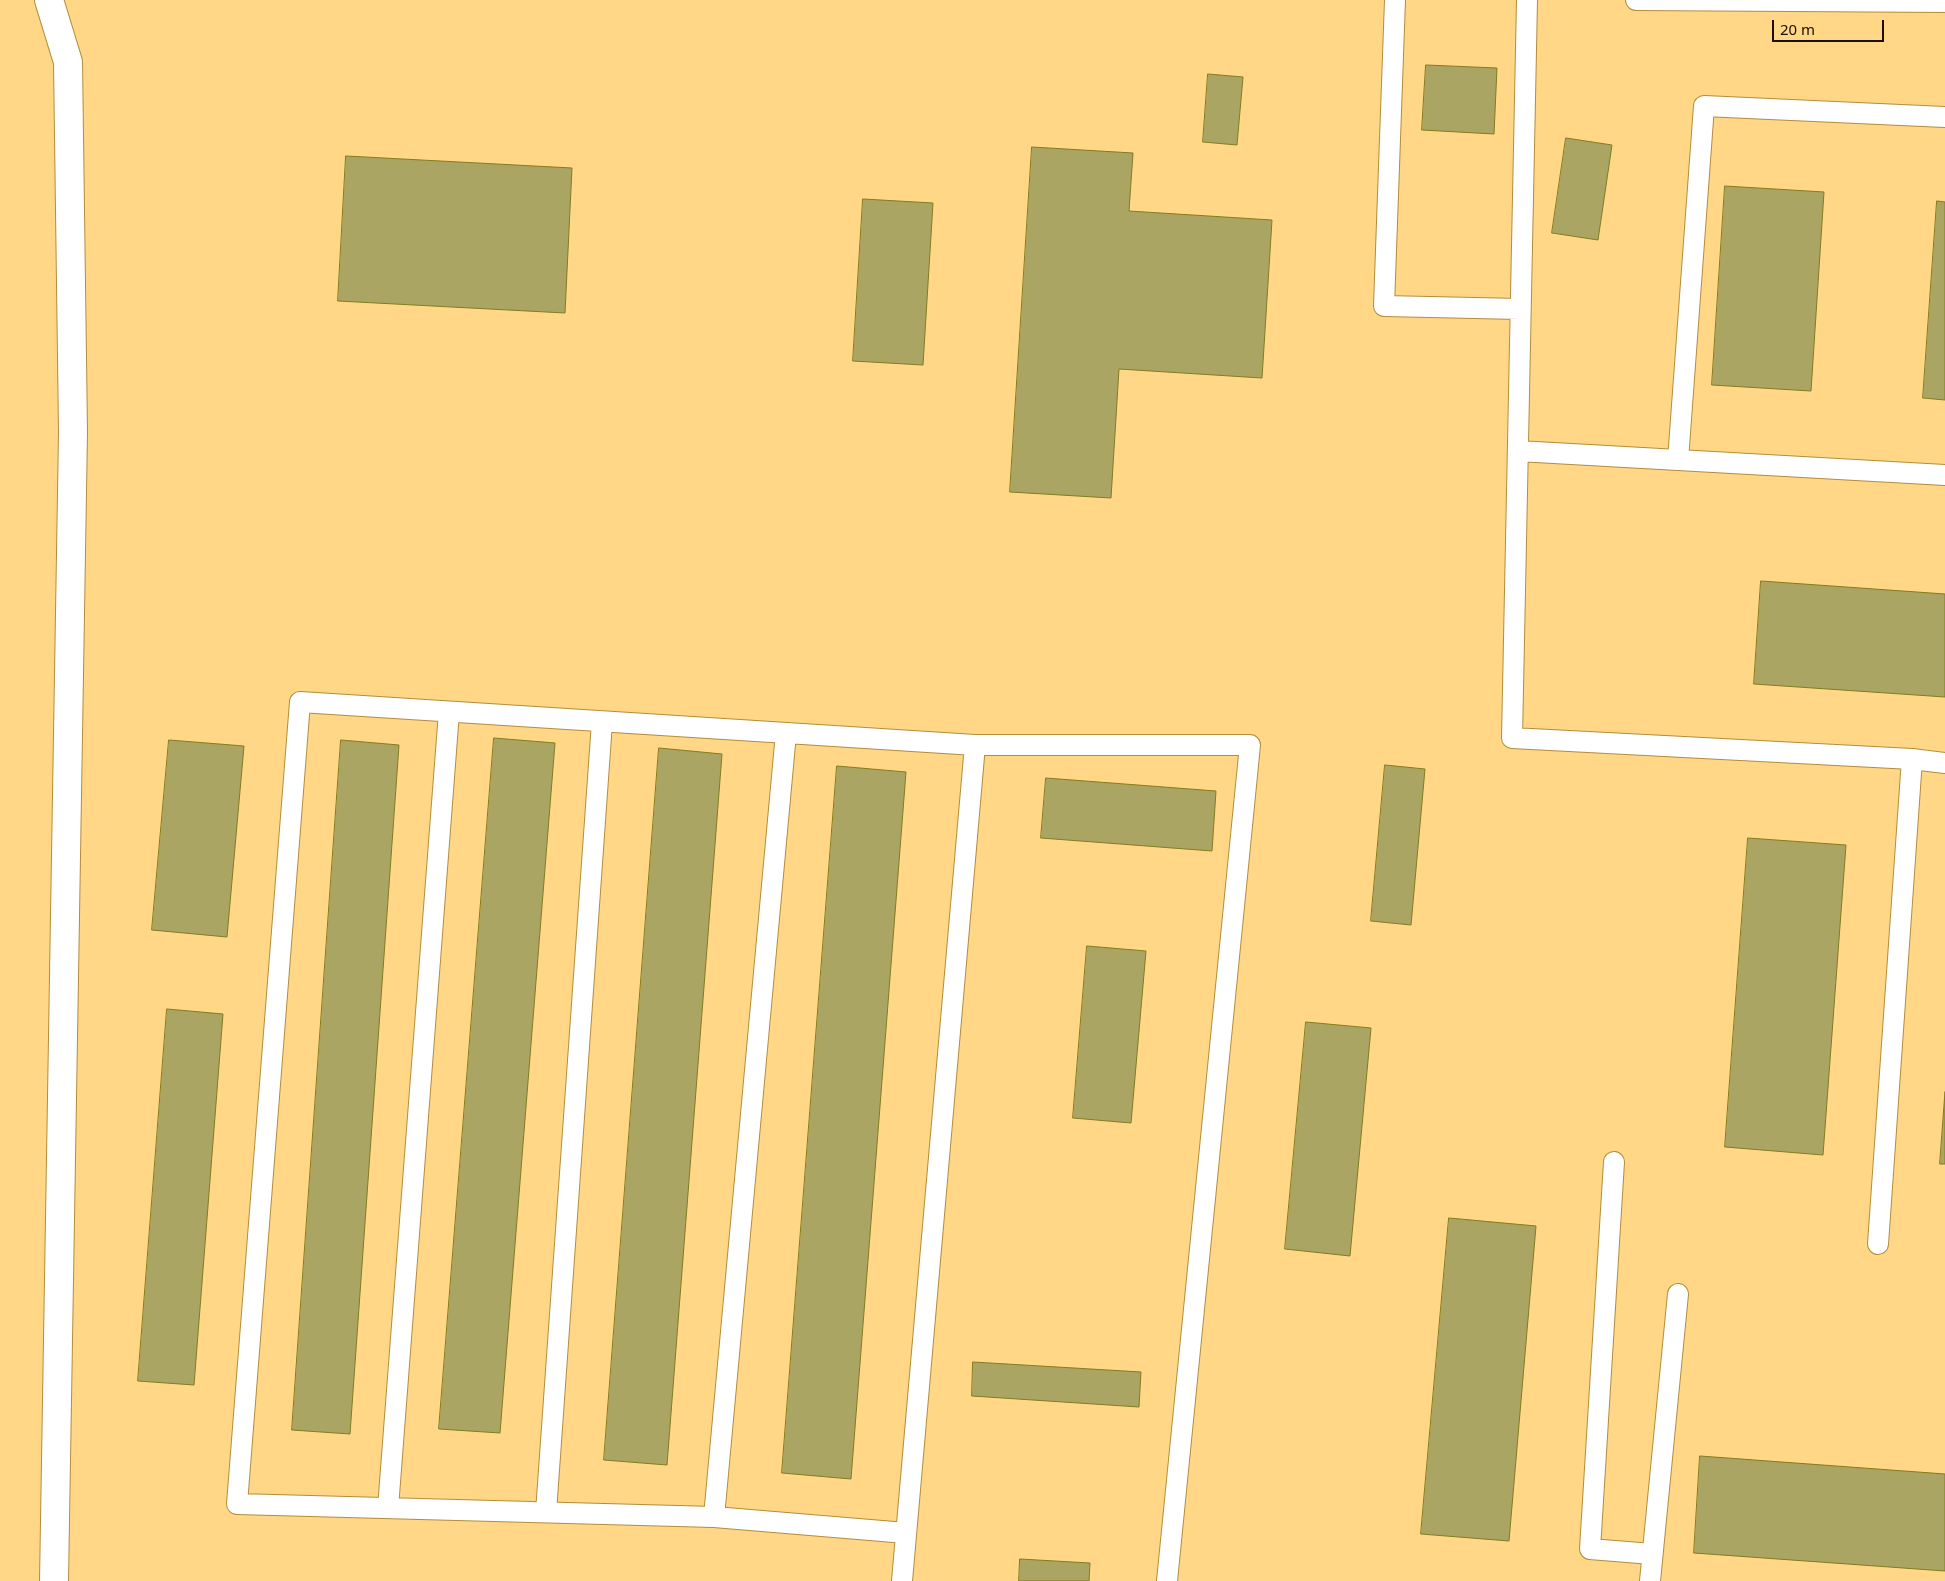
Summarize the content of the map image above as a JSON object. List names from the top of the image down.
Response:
{
  "scale_bar": "20 m"
}
